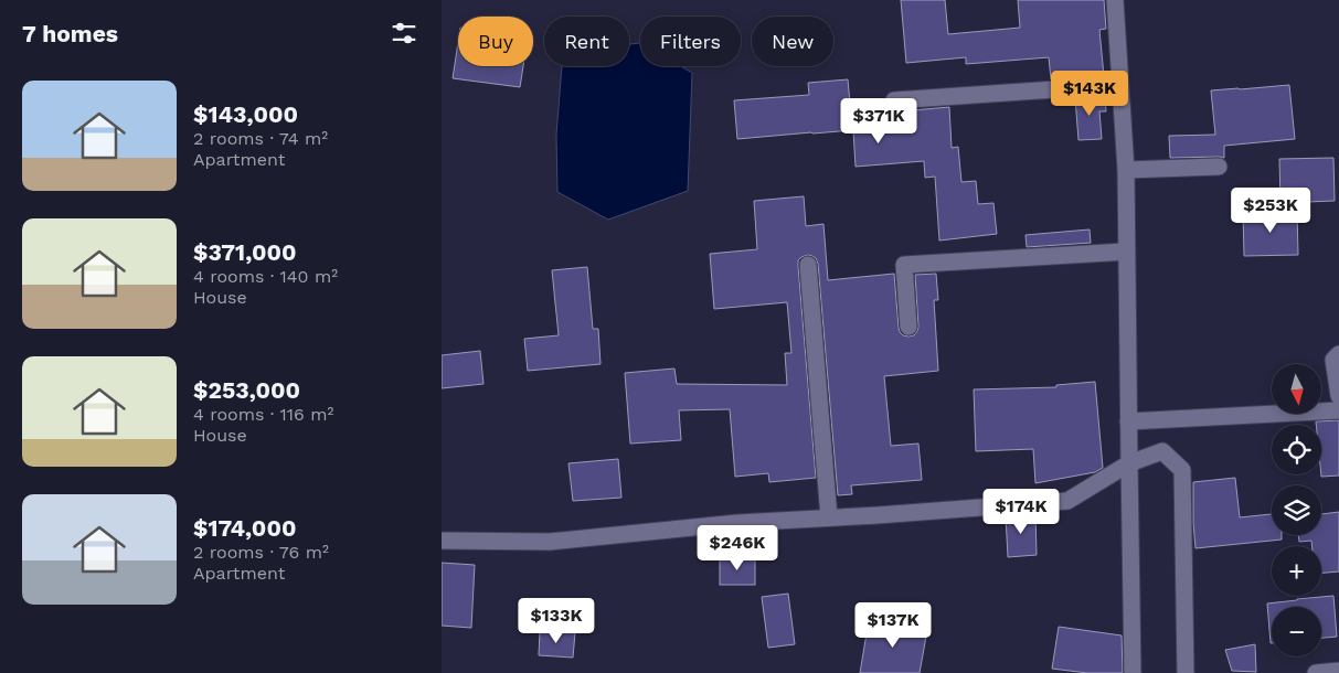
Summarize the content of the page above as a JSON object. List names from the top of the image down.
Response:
{
  "north": "bottom",
  "page": {
    "heading": "7 homes",
    "chip": [
      "Buy",
      "Rent",
      "Filters",
      "New"
    ],
    "list": [
      {
        "name": "$143,000",
        "note": "2 rooms · 74 m² · Apartment"
      },
      {
        "name": "$371,000",
        "note": "4 rooms · 140 m² · House"
      },
      {
        "name": "$253,000",
        "note": "4 rooms · 116 m² · House"
      },
      {
        "name": "$174,000",
        "note": "2 rooms · 76 m² · Apartment"
      }
    ],
    "price": [
      "$143K",
      "$371K",
      "$253K",
      "$174K",
      "$246K",
      "$133K",
      "$137K"
    ],
    "map_buttons": ["+", "−"]
  }
}
